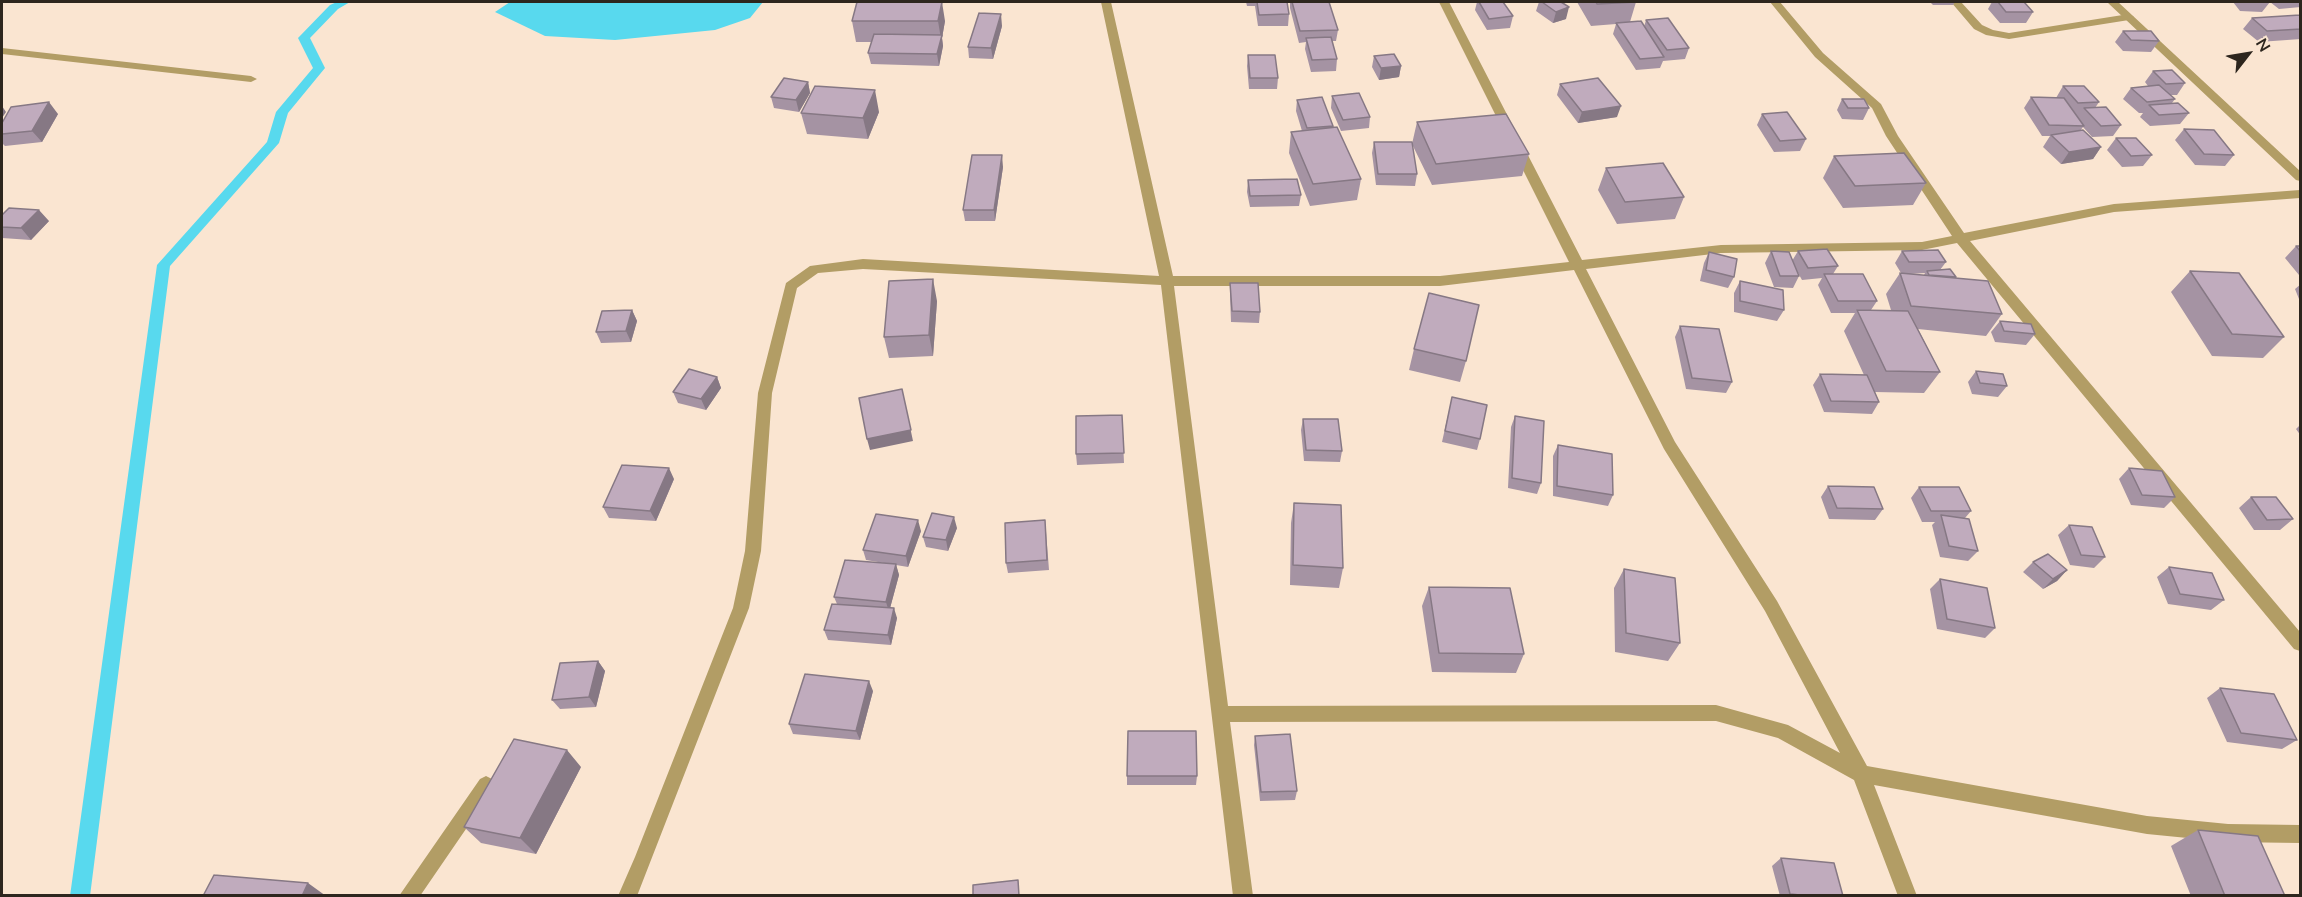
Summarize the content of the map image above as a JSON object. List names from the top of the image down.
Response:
{
  "north": "top right"
}
